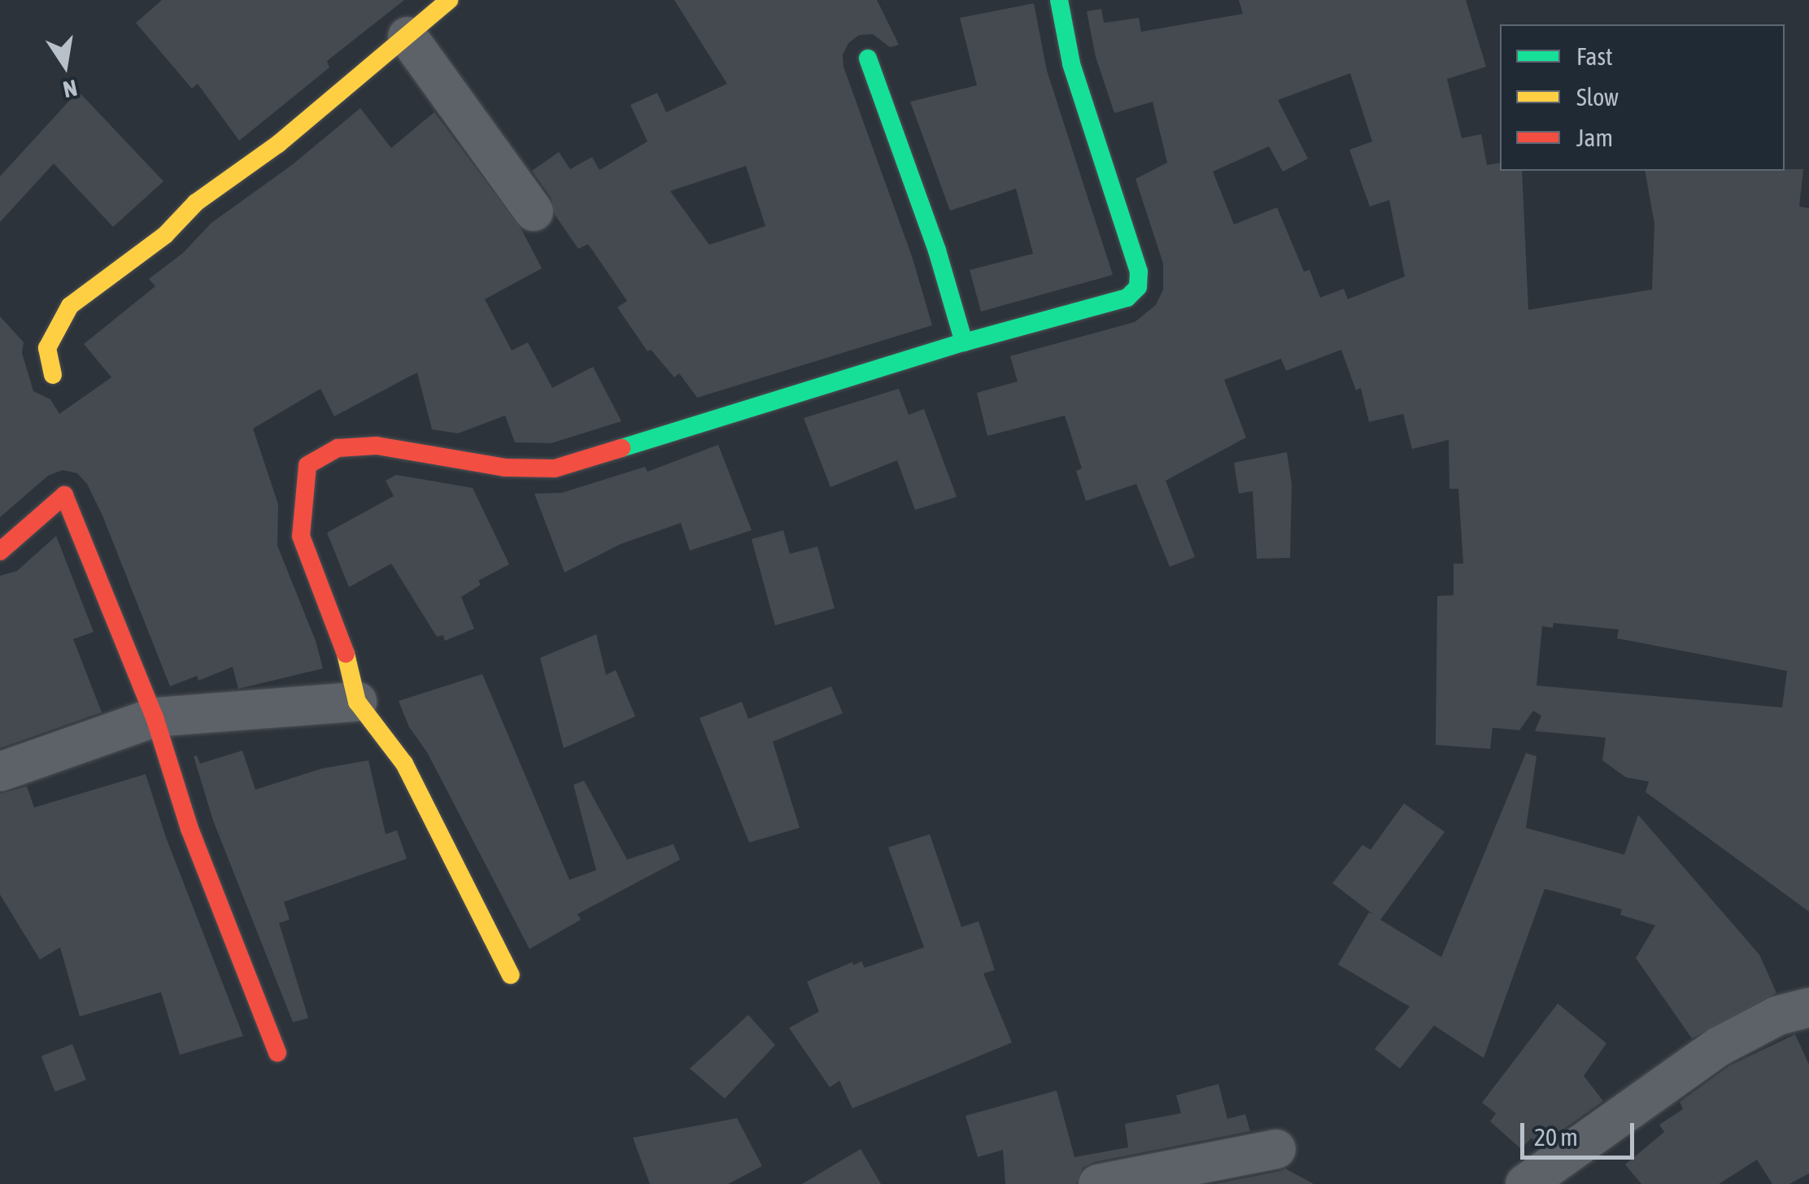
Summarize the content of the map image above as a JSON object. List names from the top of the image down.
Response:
{
  "legend": ["Fast", "Slow", "Jam"],
  "scale_bar": "20 m",
  "north": "bottom"
}
